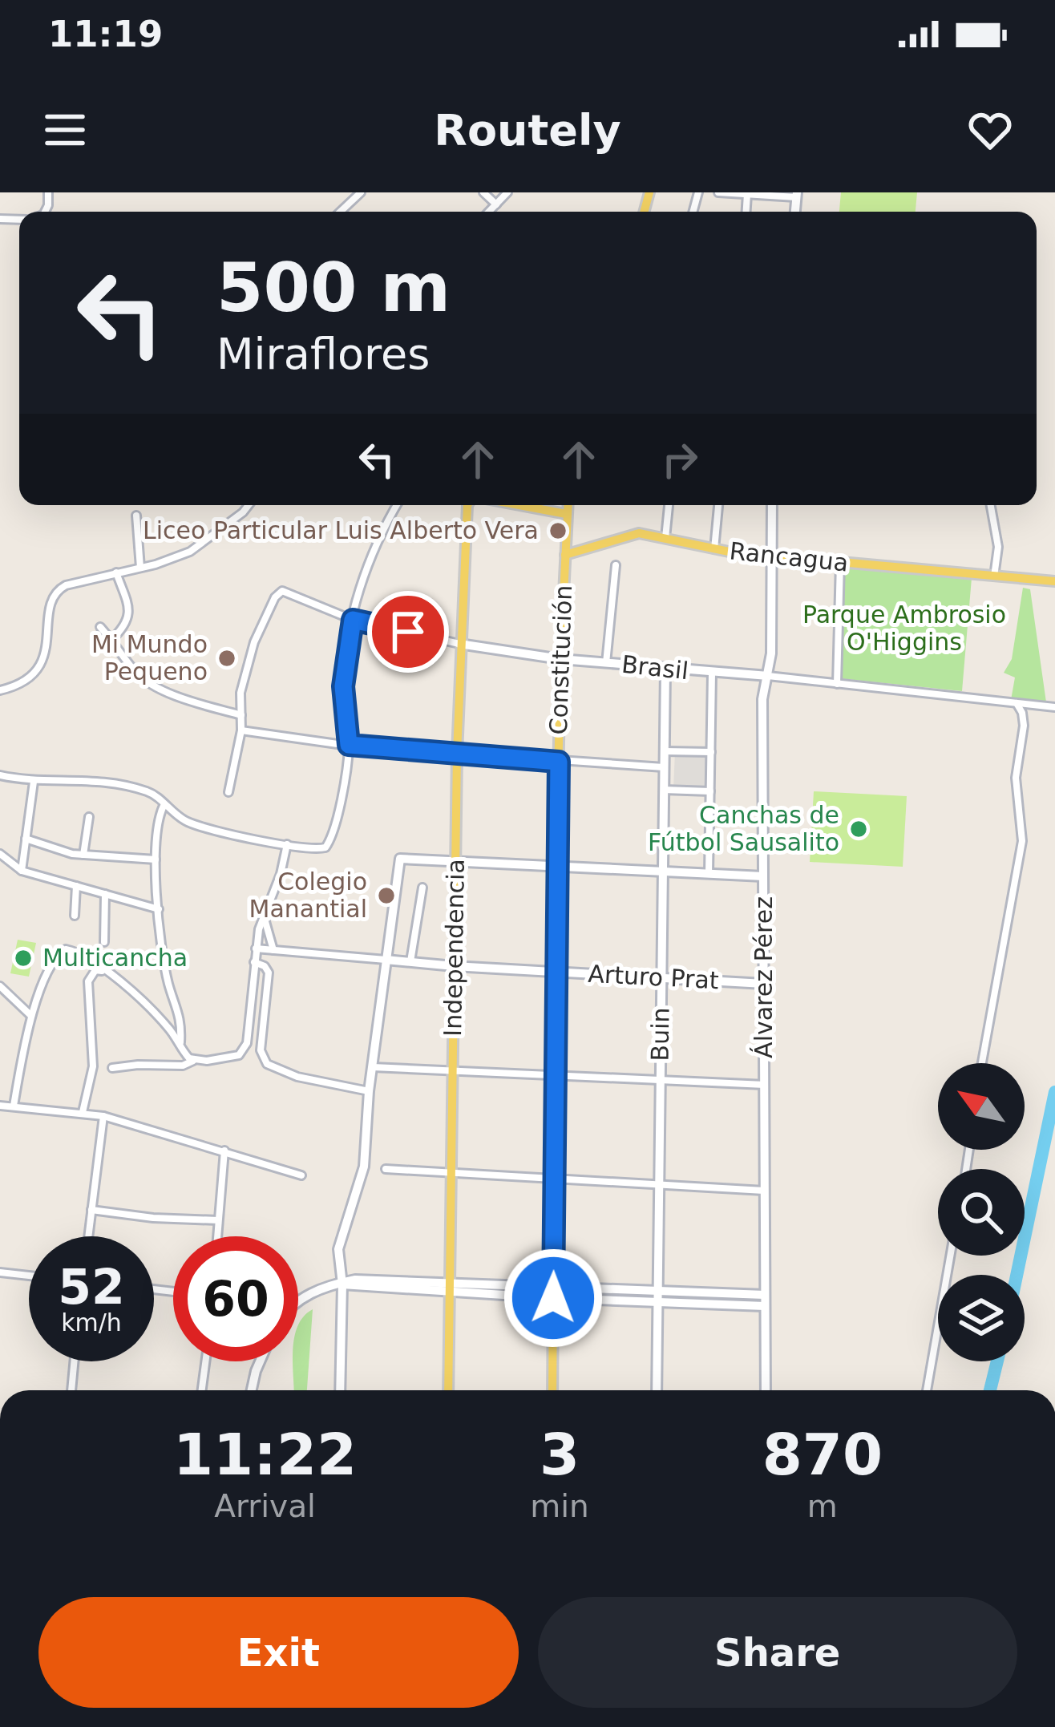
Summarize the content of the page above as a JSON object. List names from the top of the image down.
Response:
{
  "streets": {
    "main road": ["Rancagua", "Constitución", "Independencia"],
    "street": [
      "Brasil",
      "Arturo Prat",
      "Álvarez Pérez",
      "Buin"
    ]
  },
  "crossings": [
    ["Rancagua", "Constitución"],
    ["Rancagua", "Álvarez Pérez"],
    ["Constitución", "Brasil"],
    ["Constitución", "Arturo Prat"],
    ["Brasil", "Independencia"],
    ["Brasil", "Álvarez Pérez"],
    ["Brasil", "Buin"],
    ["Independencia", "Arturo Prat"],
    ["Arturo Prat", "Álvarez Pérez"],
    ["Arturo Prat", "Buin"]
  ],
  "parks": ["Parque Ambrosio O'Higgins"],
  "places": [
    "Liceo Particular Luis Alberto Vera",
    "Mi Mundo Pequeno",
    "Canchas de Fútbol Sausalito",
    "Colegio Manantial",
    "Multicancha"
  ],
  "north": "top left",
  "page": {
    "status": "11:19",
    "header": "Routely",
    "turn": ["500 m", "Miraflores"],
    "speed": "52 km/h",
    "limit": "60",
    "eta": [
      "11:22",
      "Arrival",
      "3",
      "min",
      "870",
      "m"
    ],
    "buttons": ["Exit", "Share"]
  }
}
